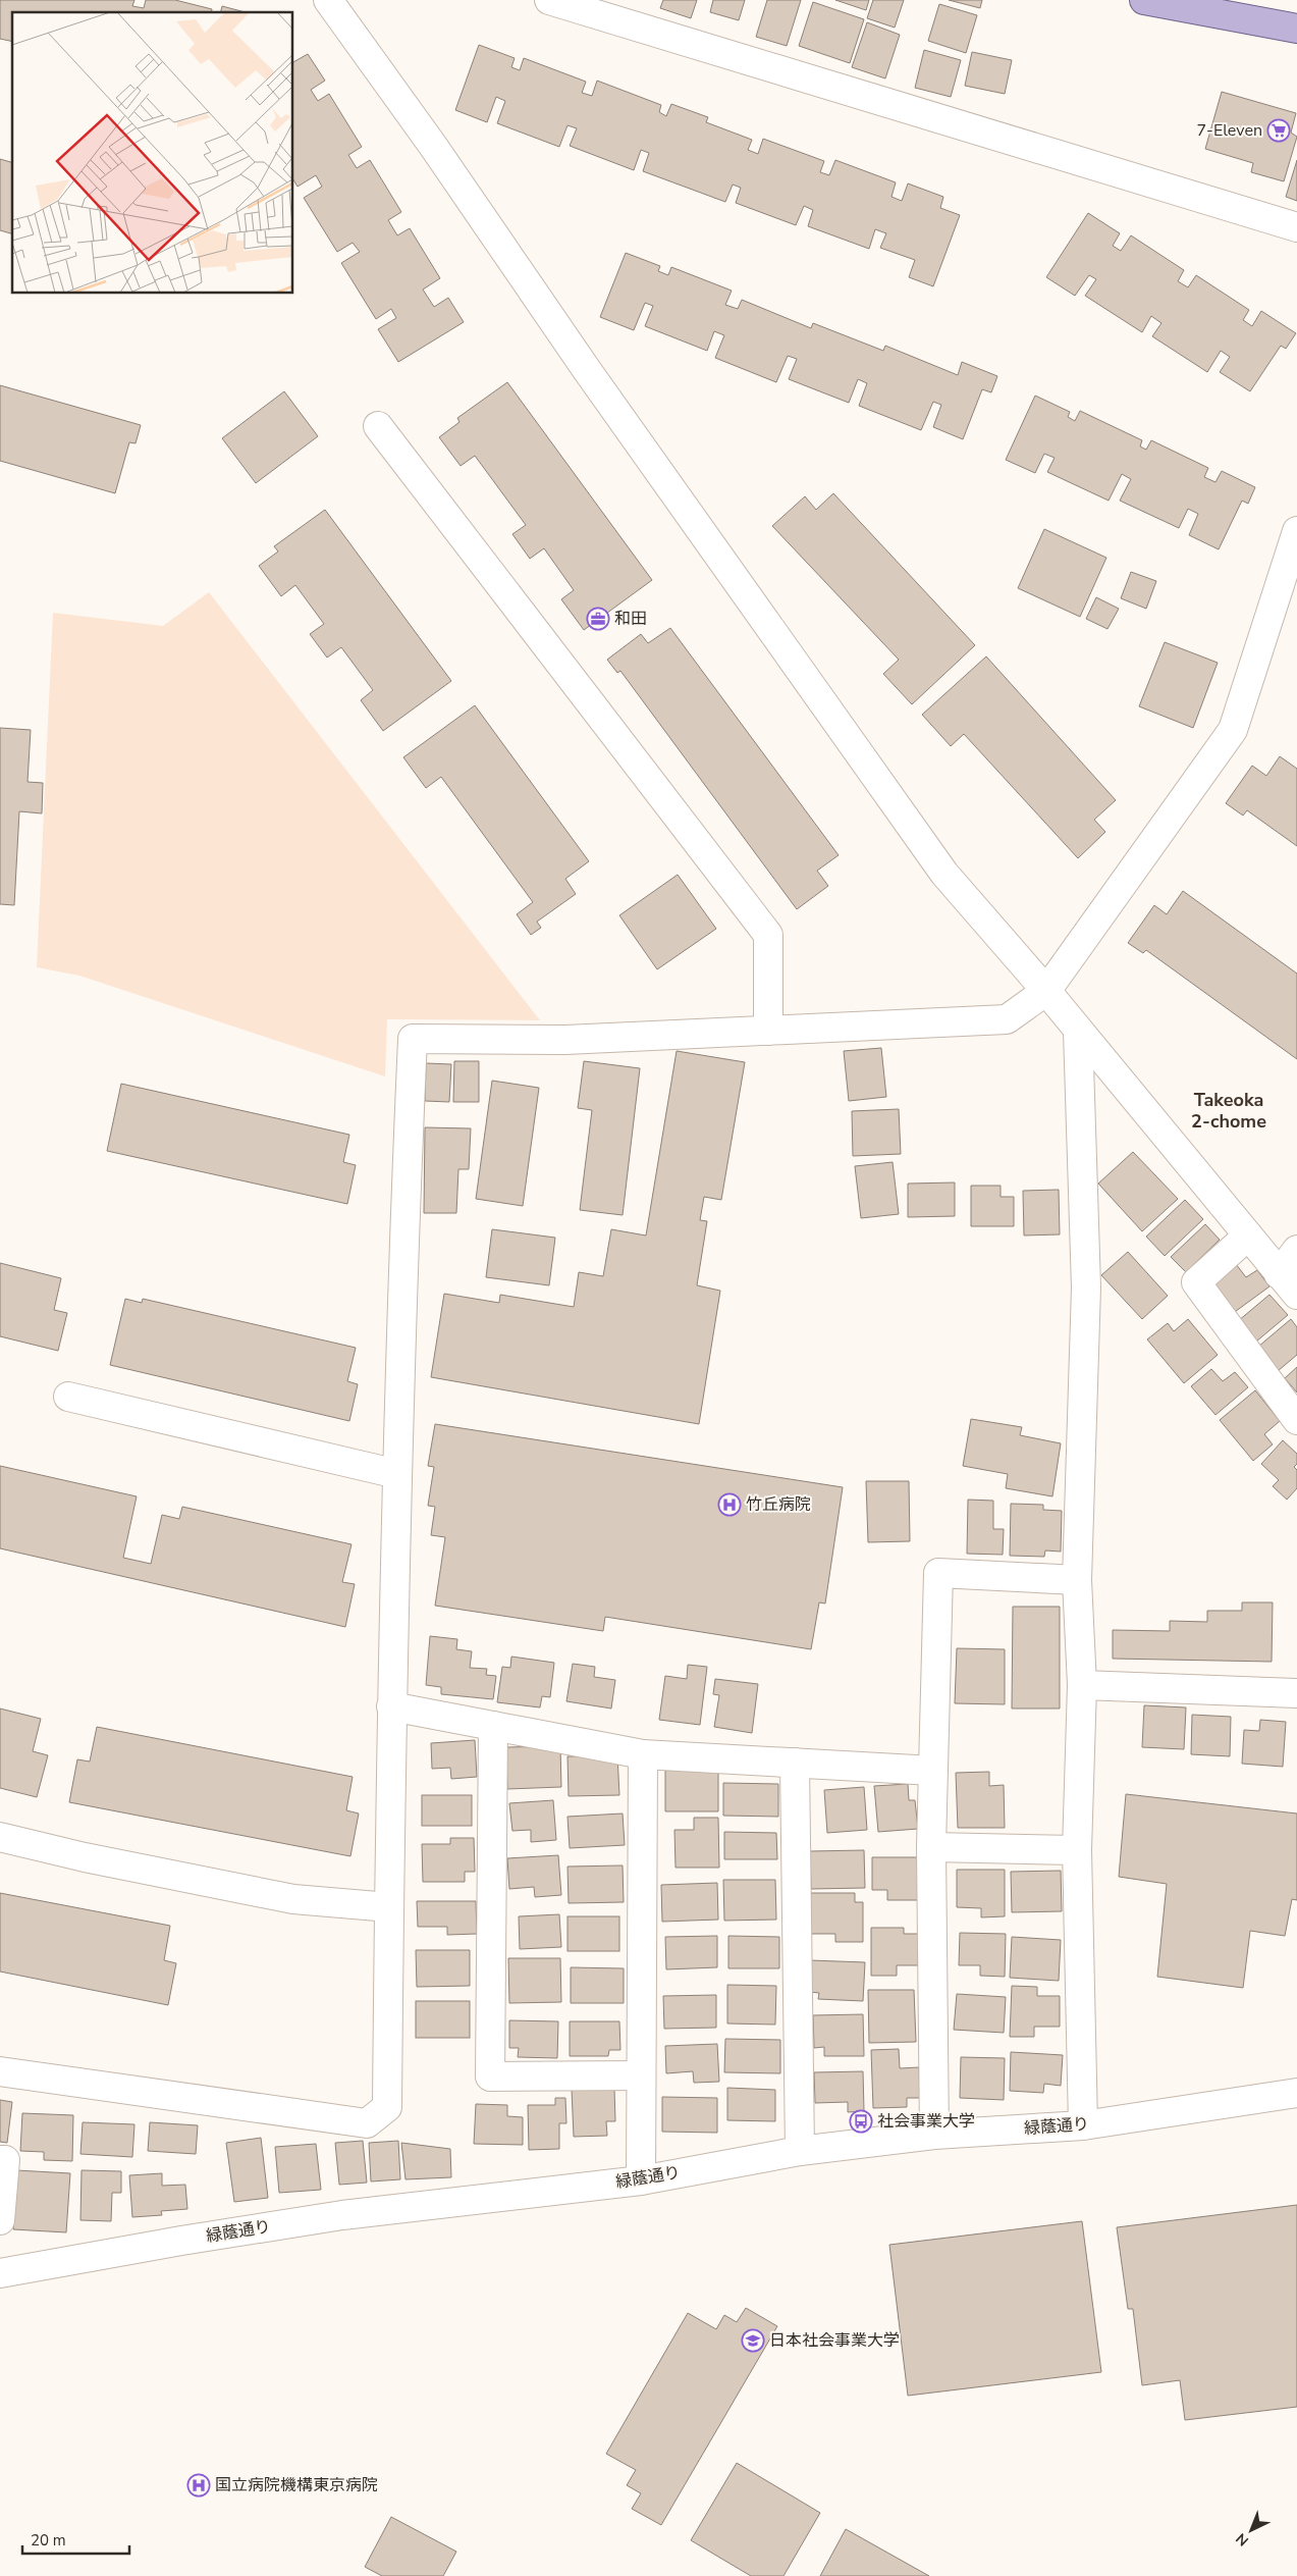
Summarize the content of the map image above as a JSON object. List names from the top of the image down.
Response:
{
  "streets": {
    "street": ["緑蔭通り"]
  },
  "districts": ["Takeoka 2-chome"],
  "places": {
    "supermarket": ["7-Eleven"],
    "office": ["和田"],
    "hospital": ["竹丘病院", "国立病院機構東京病院"],
    "bus stop": ["社会事業大学"],
    "school or university": ["日本社会事業大学"]
  },
  "scale_bar": "20 m",
  "north": "bottom left"
}
